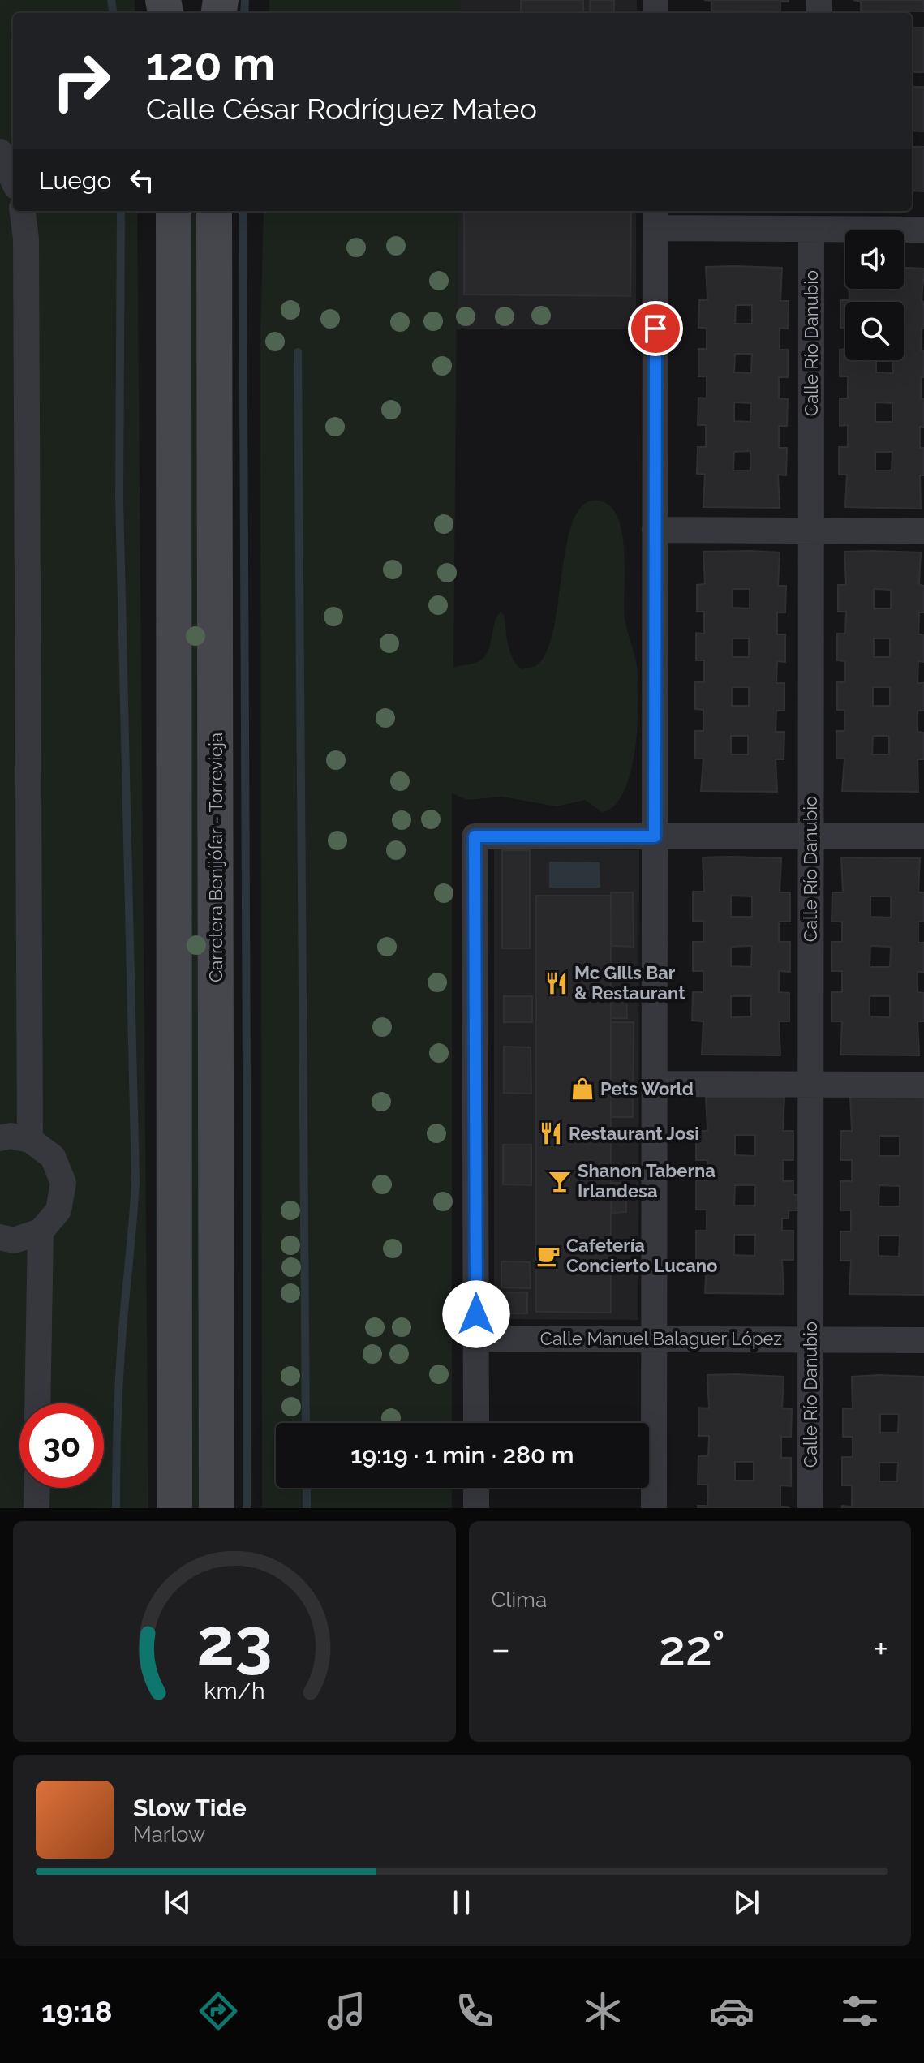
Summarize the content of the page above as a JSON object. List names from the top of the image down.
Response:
{
  "streets": {
    "main road": ["Carretera Benijófar - Torrevieja"],
    "street": ["Calle Río Danubio", "Calle Manuel Balaguer López"]
  },
  "crossings": [
    ["Calle Río Danubio", "Calle Manuel Balaguer López"]
  ],
  "places": {
    "restaurant": ["Mc Gills Bar & Restaurant", "Restaurant Josi"],
    "shop": ["Pets World"],
    "bar": ["Shanon Taberna Irlandesa"],
    "cafe": ["Cafetería Concierto Lucano"]
  },
  "page": {
    "turn": ["120 m", "Calle César Rodríguez Mateo"],
    "then": "Luego",
    "limit": "30",
    "trip": "19:19 · 1 min · 280 m",
    "tile": "Clima",
    "heat": ["−", "22°", "+"],
    "song": ["Slow Tide", "Marlow"],
    "tabs": "19:18",
    "gauge": ["23", "km/h"]
  }
}
